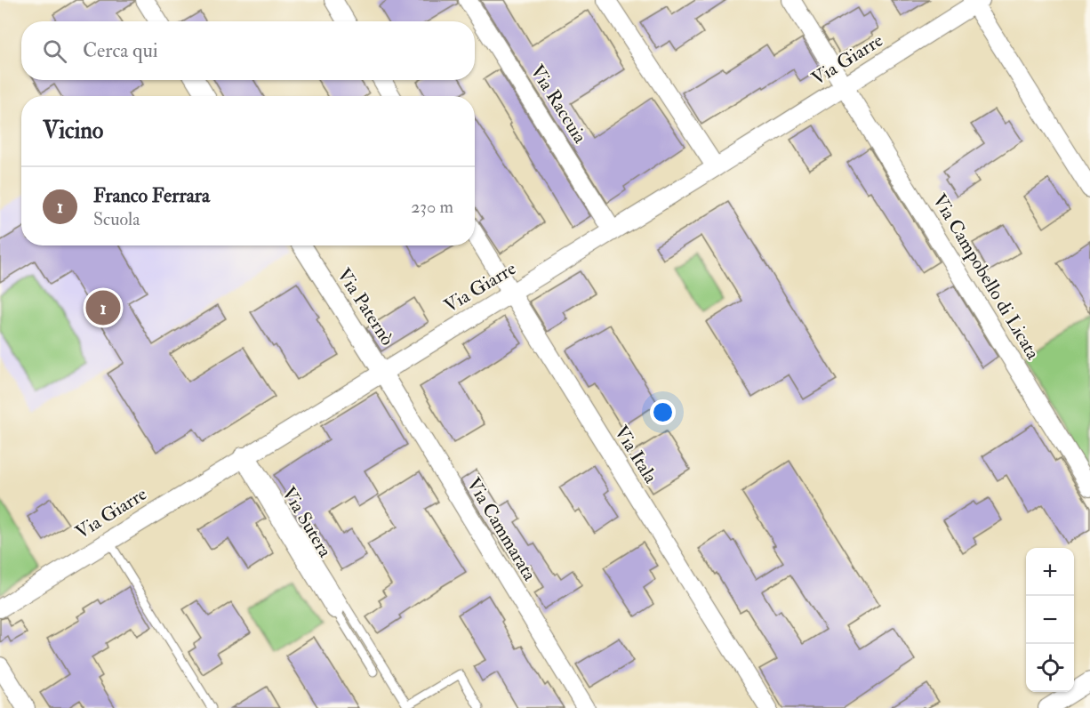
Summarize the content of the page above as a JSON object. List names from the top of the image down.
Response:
{
  "streets": {
    "street": [
      "Via Giarre",
      "Via Raccuia",
      "Via Campobello di Licata",
      "Via Paternò",
      "Via Itala",
      "Via Sutera",
      "Via Cammarata"
    ]
  },
  "crossings": [
    ["Via Giarre", "Via Raccuia"],
    ["Via Giarre", "Via Campobello di Licata"],
    ["Via Giarre", "Via Paternò"],
    ["Via Giarre", "Via Itala"],
    ["Via Giarre", "Via Sutera"],
    ["Via Giarre", "Via Cammarata"],
    ["Via Paternò", "Via Cammarata"]
  ],
  "page": {
    "search": "Cerca qui",
    "heading": "Vicino",
    "list": [
      {
        "mark": "1",
        "name": "Franco Ferrara",
        "note": "Scuola",
        "value": "230 m"
      }
    ],
    "pins": "1",
    "map_buttons": ["+", "−"]
  }
}
